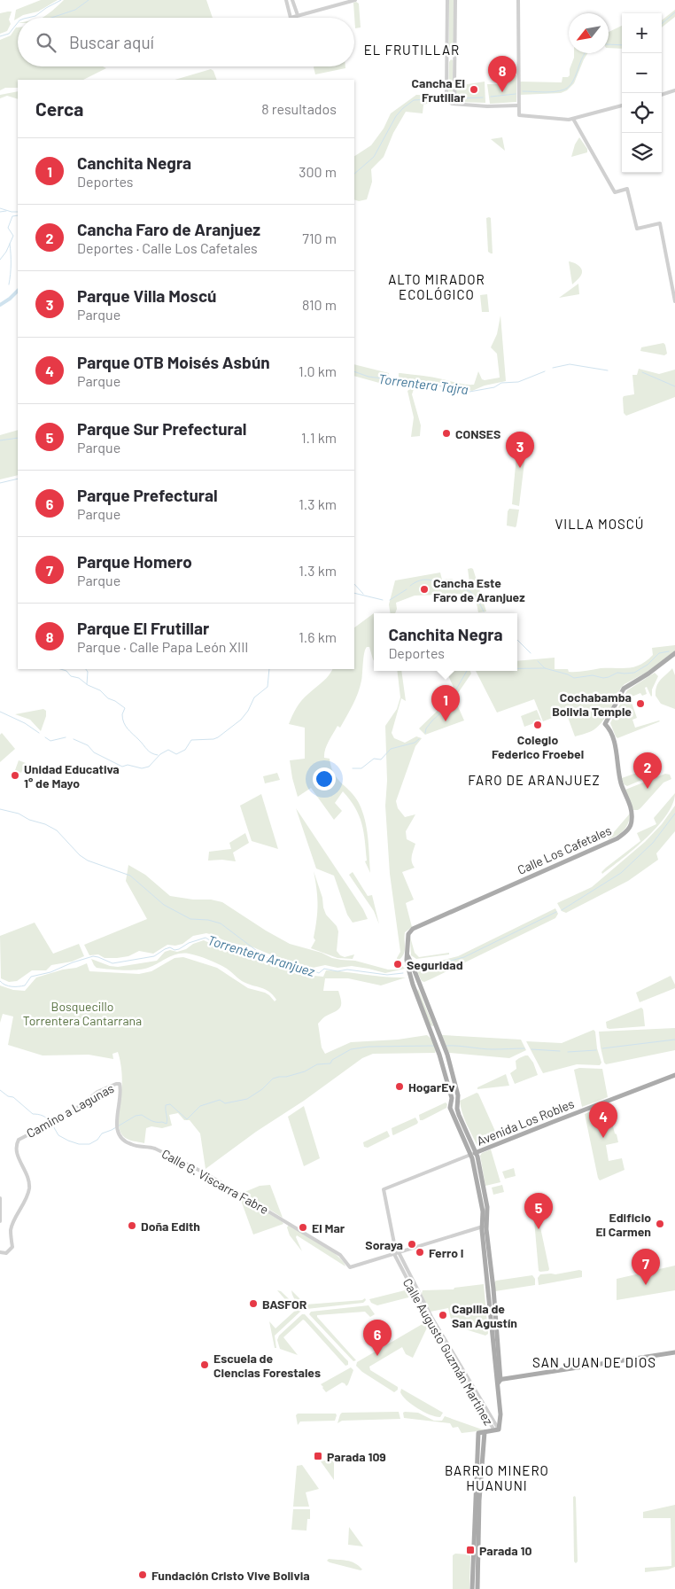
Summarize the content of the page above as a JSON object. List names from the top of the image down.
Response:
{
  "streets": {
    "main road": ["Calle Los Cafetales", "Avenida Los Robles"],
    "street": ["Camino a Lagunas", "Calle G. Viscarra Fabre", "Calle Augusto Guzmán Martínez"]
  },
  "crossings": [
    ["Camino a Lagunas", "Calle G. Viscarra Fabre"],
    ["Avenida Los Robles", "Calle Augusto Guzmán Martínez"],
    ["Calle G. Viscarra Fabre", "Calle Augusto Guzmán Martínez"]
  ],
  "districts": [
    "EL FRUTILLAR",
    "ALTO MIRADOR ECOLÓGICO",
    "VILLA MOSCÚ",
    "FARO DE ARANJUEZ",
    "SAN JUAN DE DIOS",
    "BARRIO MINERO HUANUNI"
  ],
  "water": ["Torrentera Tajra", "Torrentera Aranjuez"],
  "parks": ["Bosquecillo Torrentera Cantarrana"],
  "places": {
    "other": [
      "Cancha El Frutillar",
      "CONSES",
      "Cancha Este Faro de Aranjuez",
      "Cochabamba Bolivia Temple",
      "Colegio Federico Froebel",
      "Unidad Educativa 1° de Mayo",
      "Seguridad",
      "HogarEv",
      "Edificio El Carmen",
      "Doña Edith",
      "El Mar",
      "Soraya",
      "Ferro I",
      "BASFOR",
      "Capilla de San Agustín",
      "Escuela de Ciencias Forestales",
      "Fundación Cristo Vive Bolivia"
    ],
    "transit": ["Parada 109", "Parada 10"]
  },
  "north": "bottom left",
  "page": {
    "map_buttons": ["+", "−"],
    "search": "Buscar aquí",
    "pins": [
      "8",
      "3",
      "1",
      "2",
      "4",
      "5",
      "7",
      "6"
    ],
    "heading": ["Cerca", "8 resultados"],
    "list": [
      {
        "mark": "1",
        "name": "Canchita Negra",
        "note": "Deportes",
        "value": "300 m"
      },
      {
        "mark": "2",
        "name": "Cancha Faro de Aranjuez",
        "note": "Deportes · Calle Los Cafetales",
        "value": "710 m"
      },
      {
        "mark": "3",
        "name": "Parque Villa Moscú",
        "note": "Parque",
        "value": "810 m"
      },
      {
        "mark": "4",
        "name": "Parque OTB Moisés Asbún",
        "note": "Parque",
        "value": "1.0 km"
      },
      {
        "mark": "5",
        "name": "Parque Sur Prefectural",
        "note": "Parque",
        "value": "1.1 km"
      },
      {
        "mark": "6",
        "name": "Parque Prefectural",
        "note": "Parque",
        "value": "1.3 km"
      },
      {
        "mark": "7",
        "name": "Parque Homero",
        "note": "Parque",
        "value": "1.3 km"
      },
      {
        "mark": "8",
        "name": "Parque El Frutillar",
        "note": "Parque · Calle Papa León XIII",
        "value": "1.6 km"
      }
    ],
    "popup": ["Canchita Negra", "Deportes"]
  }
}
